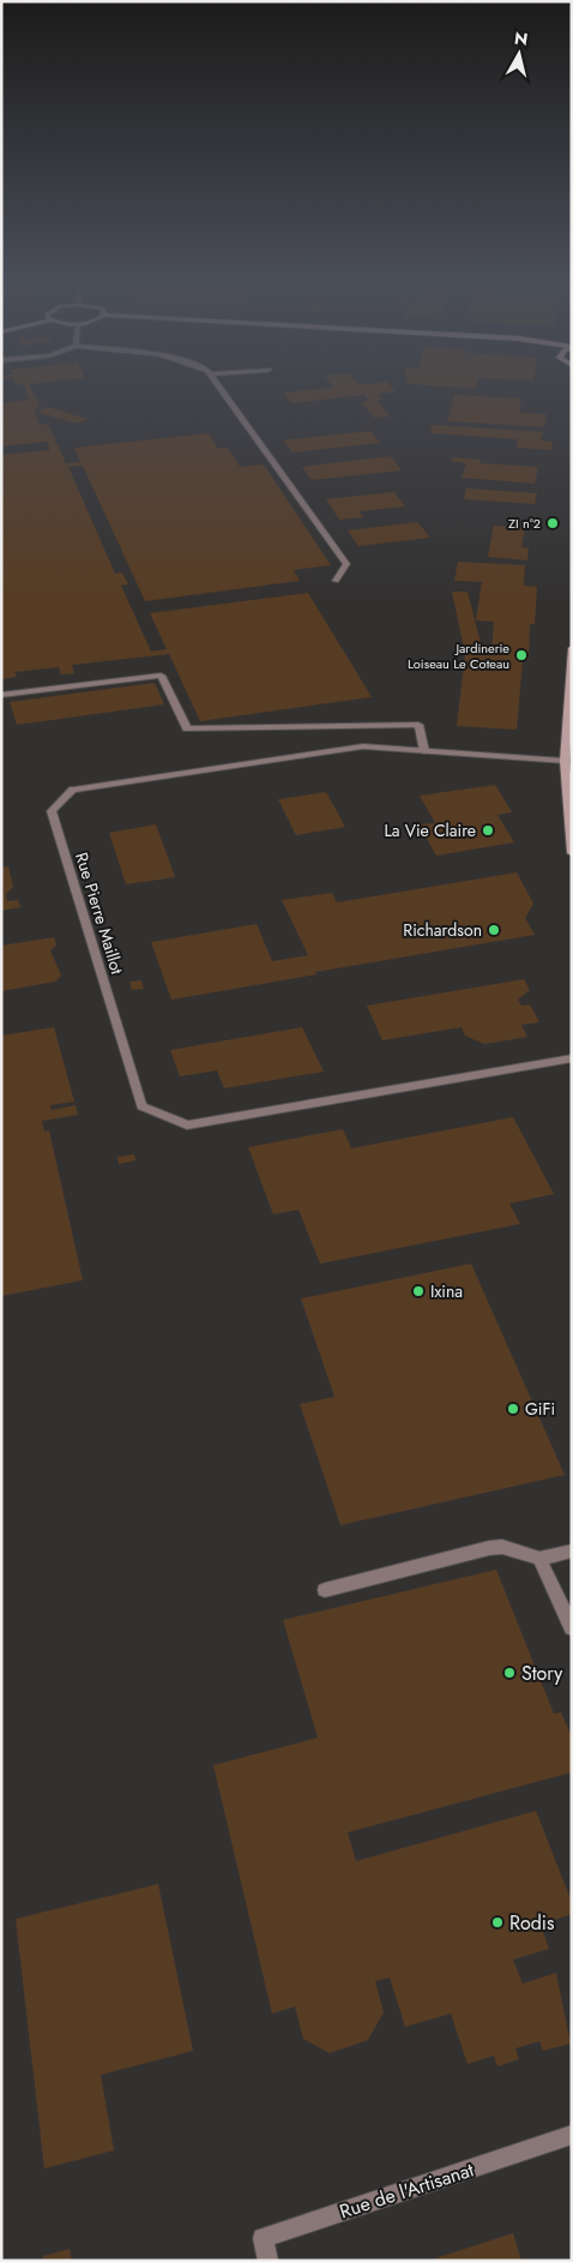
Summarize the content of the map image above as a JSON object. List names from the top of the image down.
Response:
{
  "streets": {
    "street": ["Rue Pierre Maillot", "Rue de l'Artisanat"]
  },
  "places": [
    "ZI n°2",
    "Jardinerie Loiseau Le Coteau",
    "La Vie Claire",
    "Richardson",
    "Ixina",
    "GiFi",
    "Story",
    "Rodis"
  ],
  "north": "top"
}
